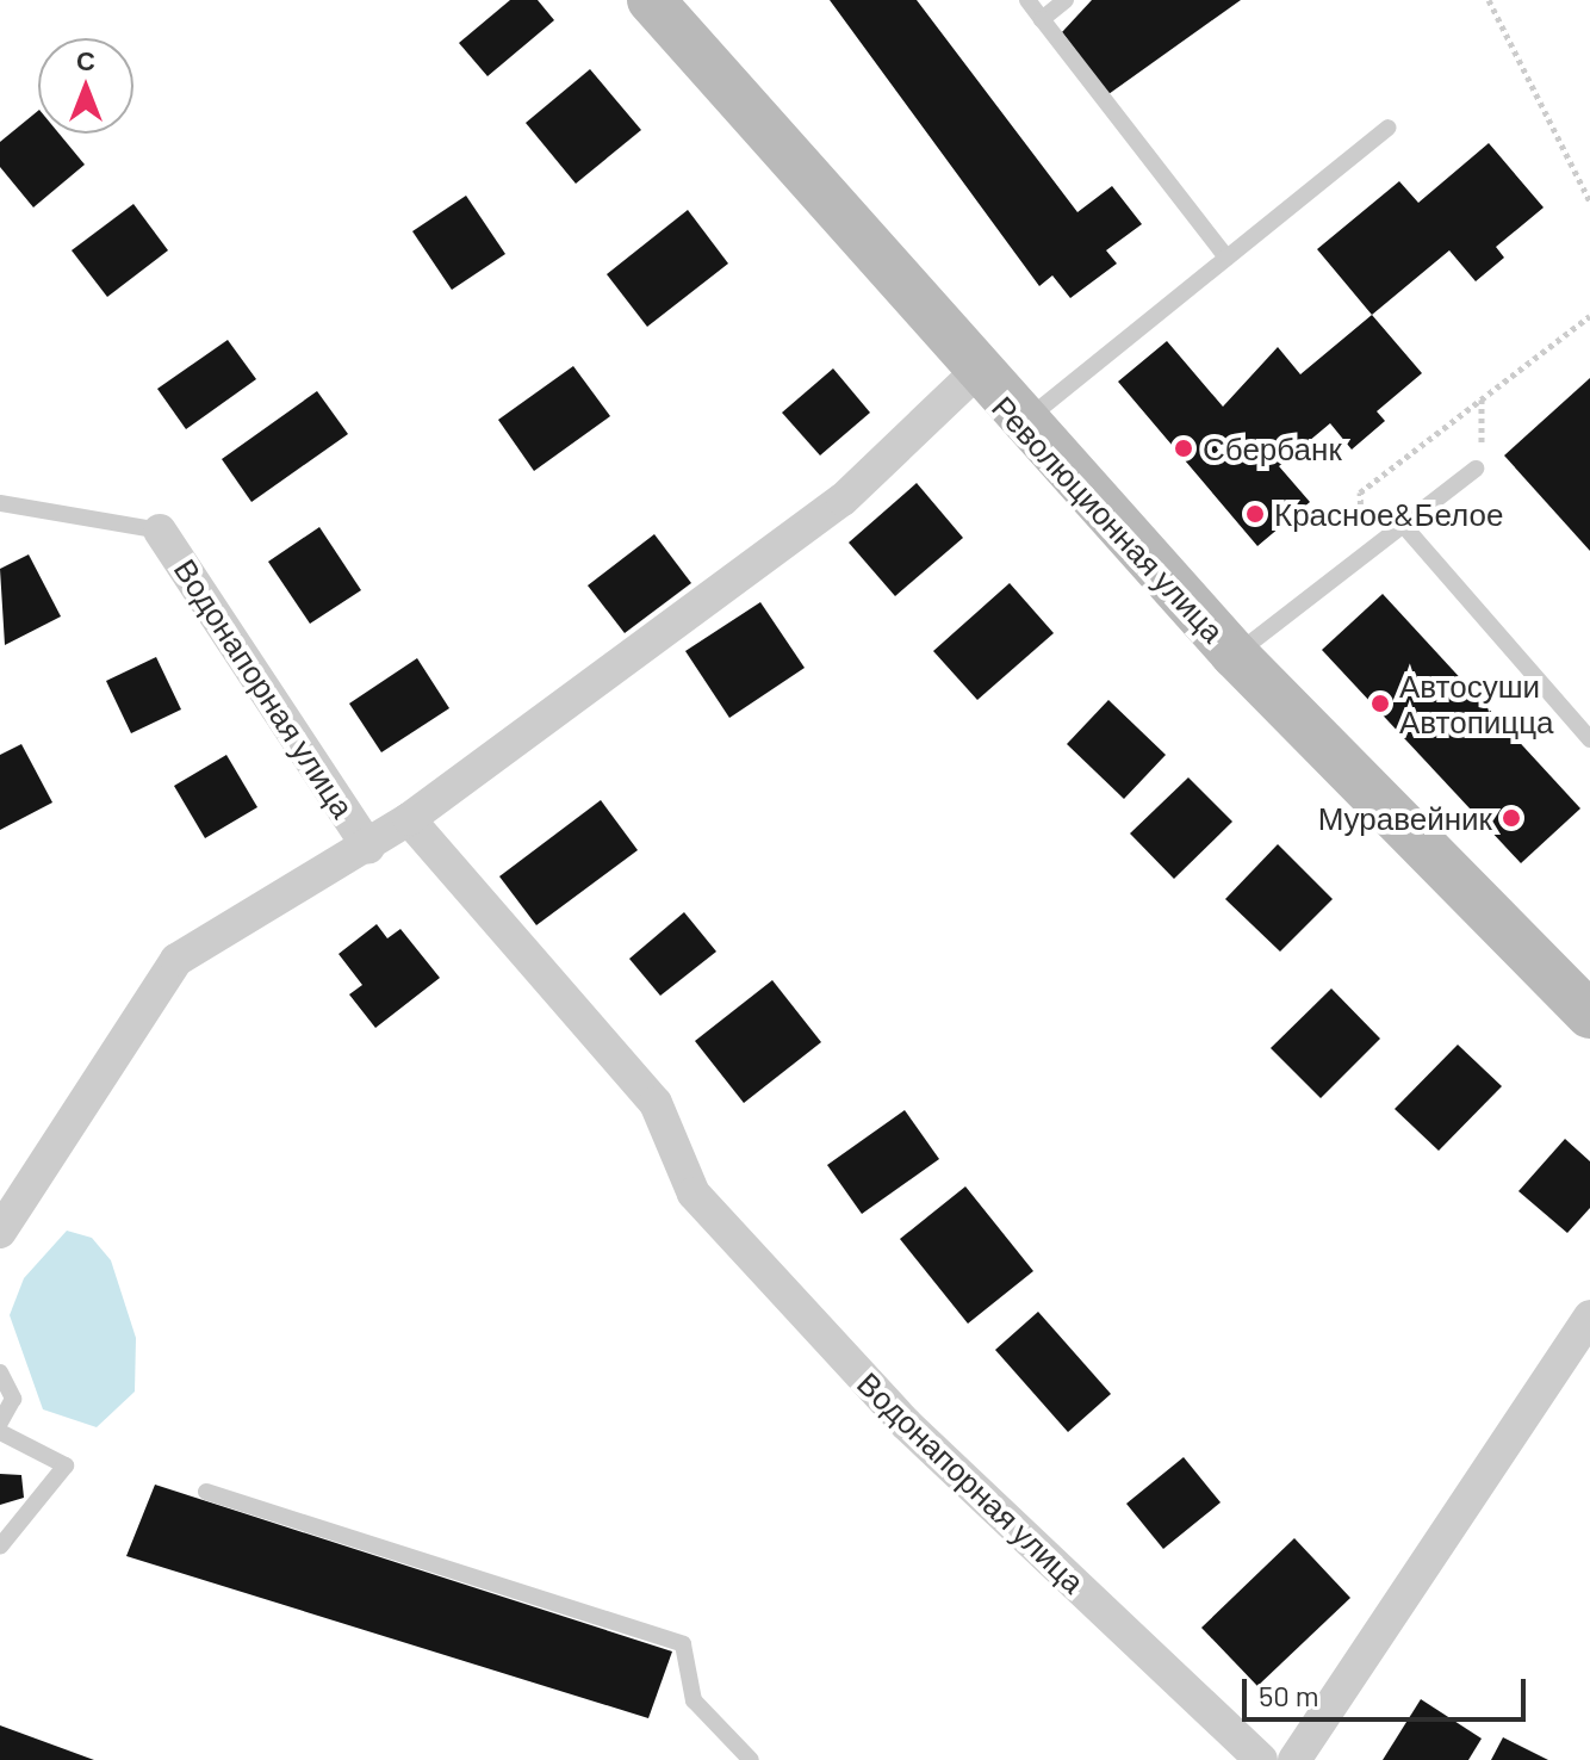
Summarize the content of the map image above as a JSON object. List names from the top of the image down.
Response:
{
  "streets": {
    "main road": ["Революционная улица"],
    "street": ["Водонапорная улица"]
  },
  "places": [
    "Сбербанк",
    "Красное&Белое",
    "Автосуши Автопицца",
    "Муравейник"
  ],
  "scale_bar": "50 m",
  "north": "top"
}
